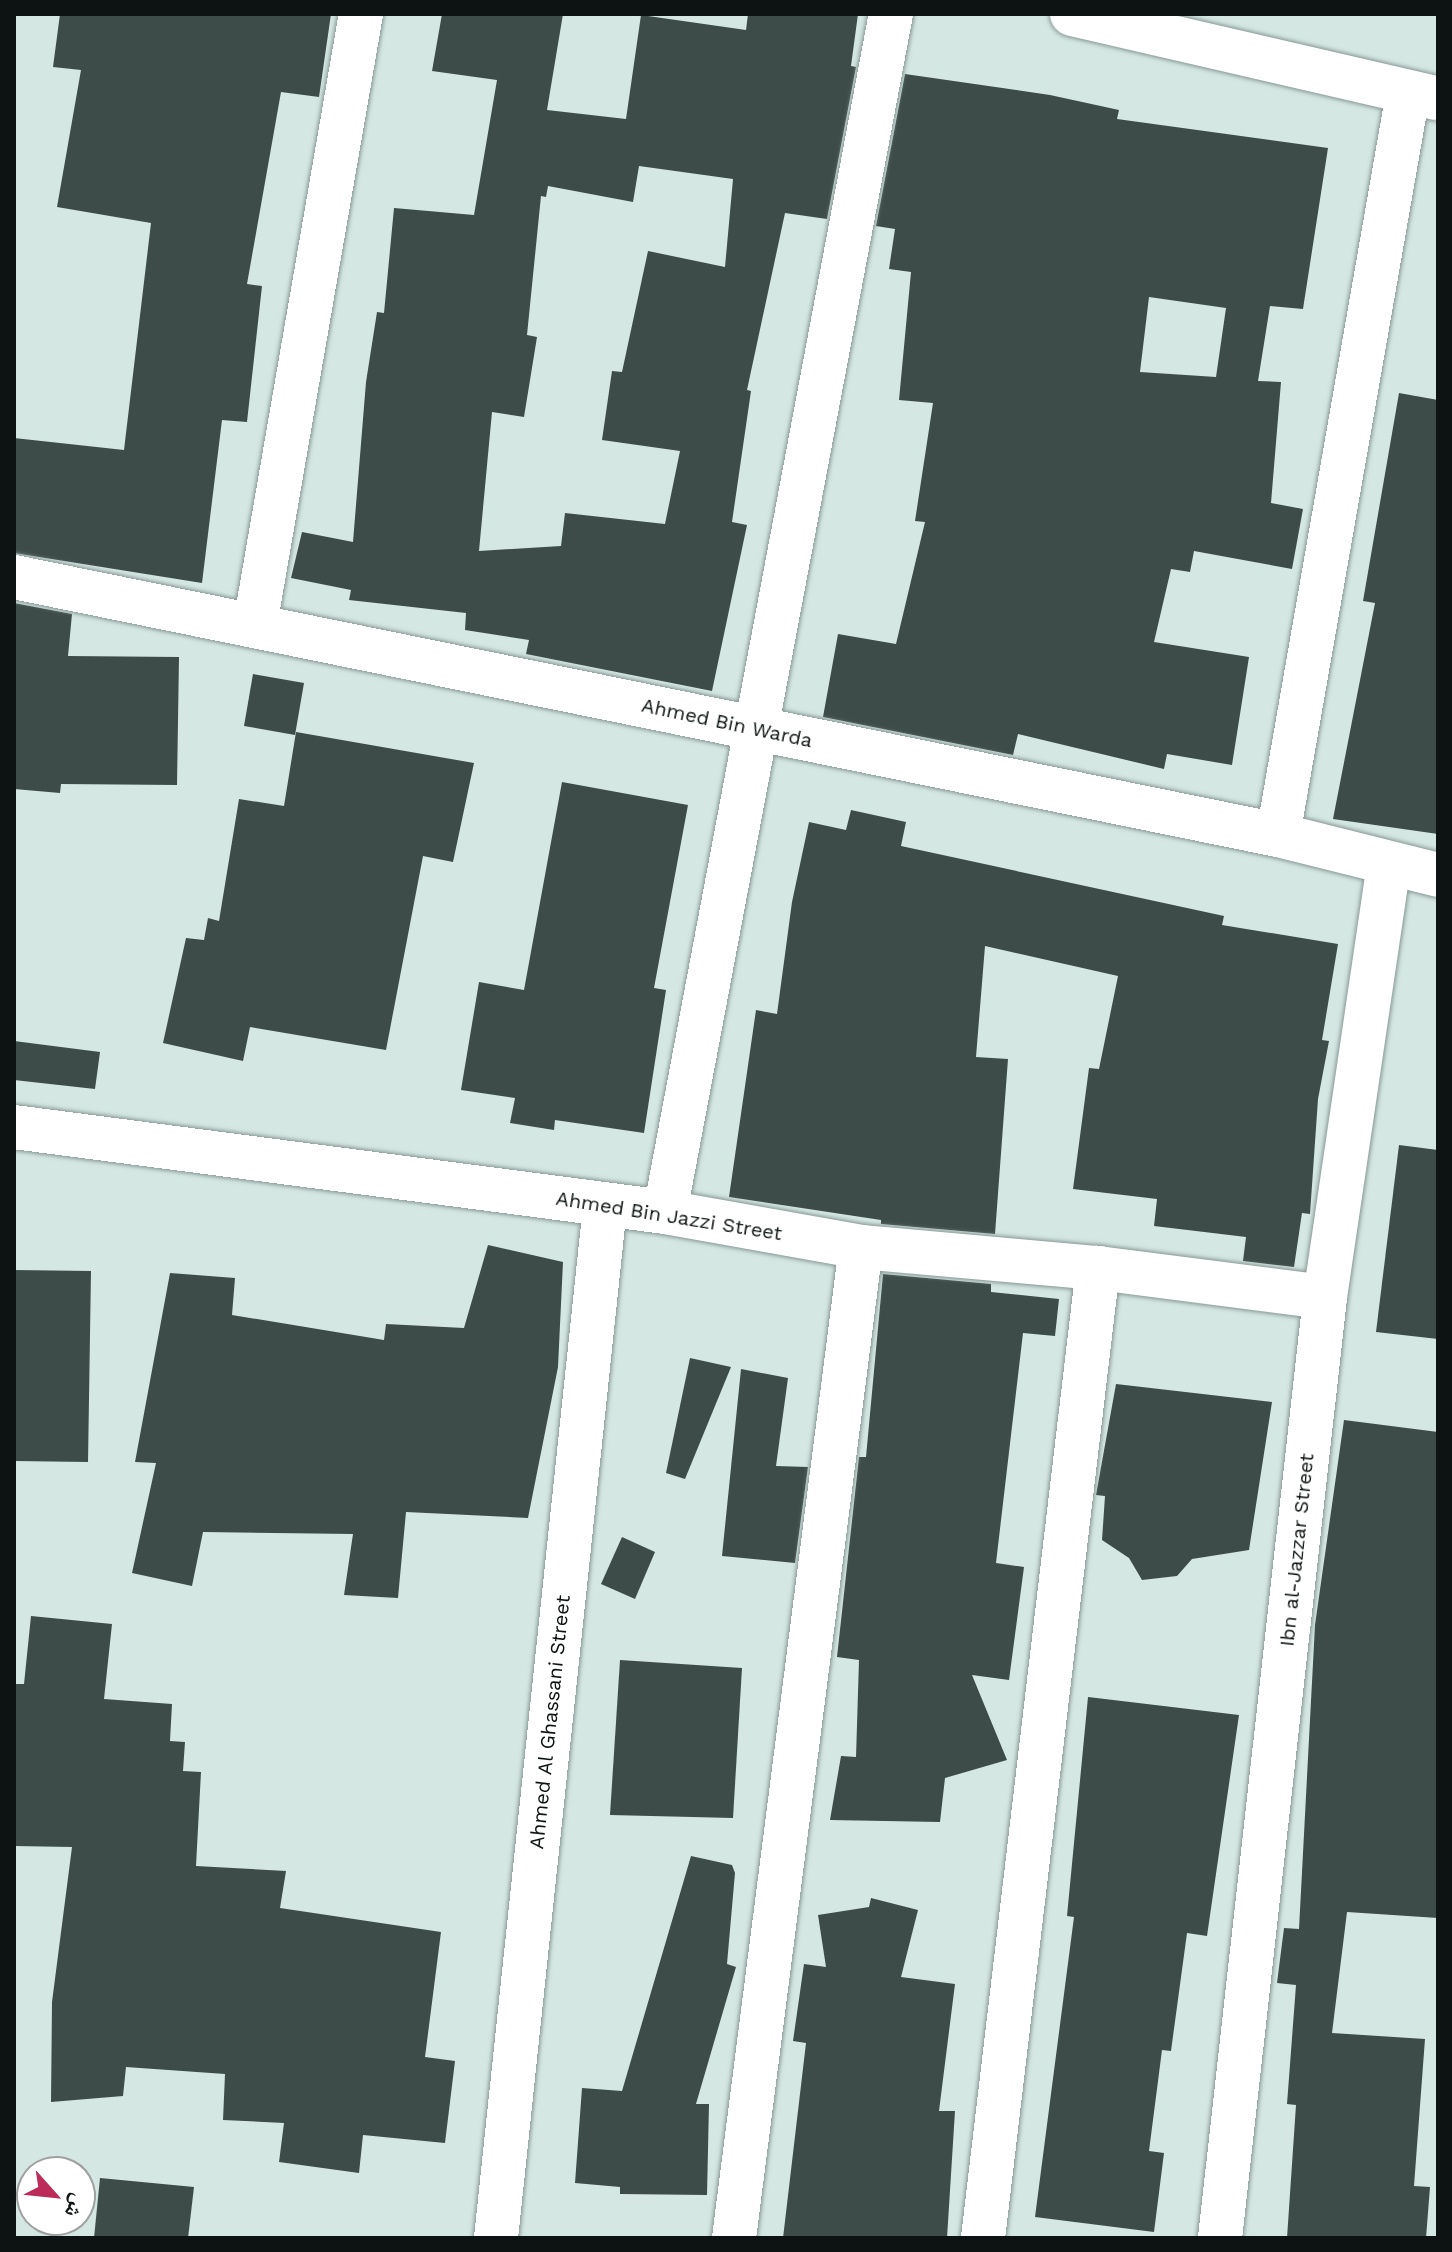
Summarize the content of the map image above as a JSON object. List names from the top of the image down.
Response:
{
  "streets": {
    "street": [
      "Ahmed Bin Warda",
      "Ahmed Bin Jazzi Street",
      "Ibn al-Jazzar Street",
      "Ahmed Al Ghassani Street"
    ]
  },
  "crossings": [
    ["Ahmed Bin Warda", "Ibn al-Jazzar Street"],
    ["Ahmed Bin Jazzi Street", "Ibn al-Jazzar Street"],
    ["Ahmed Bin Jazzi Street", "Ahmed Al Ghassani Street"]
  ],
  "north": "bottom right"
}
